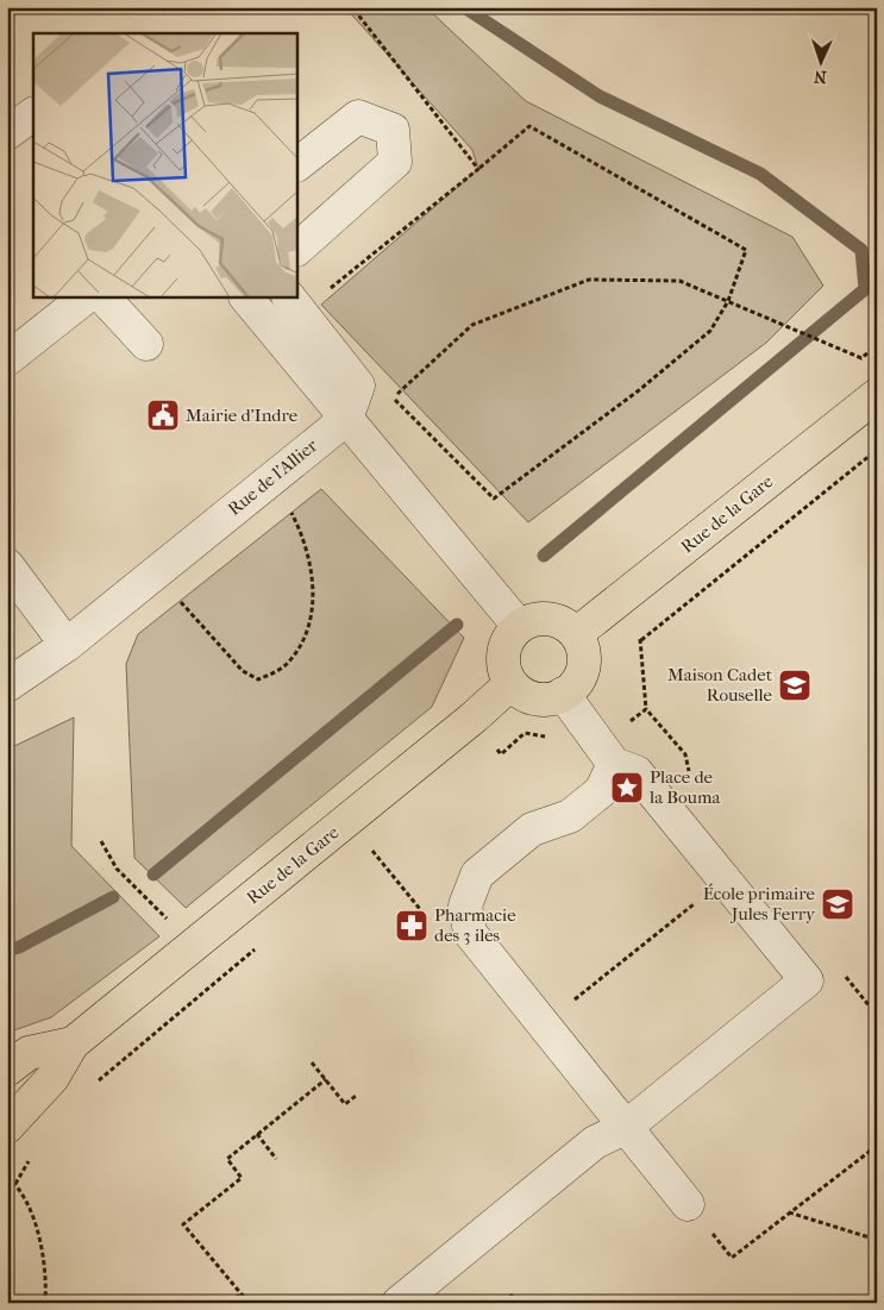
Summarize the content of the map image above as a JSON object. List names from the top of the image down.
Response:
{
  "streets": {
    "main road": ["Rue de la Gare"],
    "street": ["Rue de l'Allier"]
  },
  "places": {
    "public building": ["Mairie d'Indre"],
    "school or university": ["Maison Cadet Rouselle", "École primaire Jules Ferry"],
    "place": ["Place de la Bouma"],
    "pharmacy": ["Pharmacie des 3 iles"]
  },
  "north": "bottom"
}
